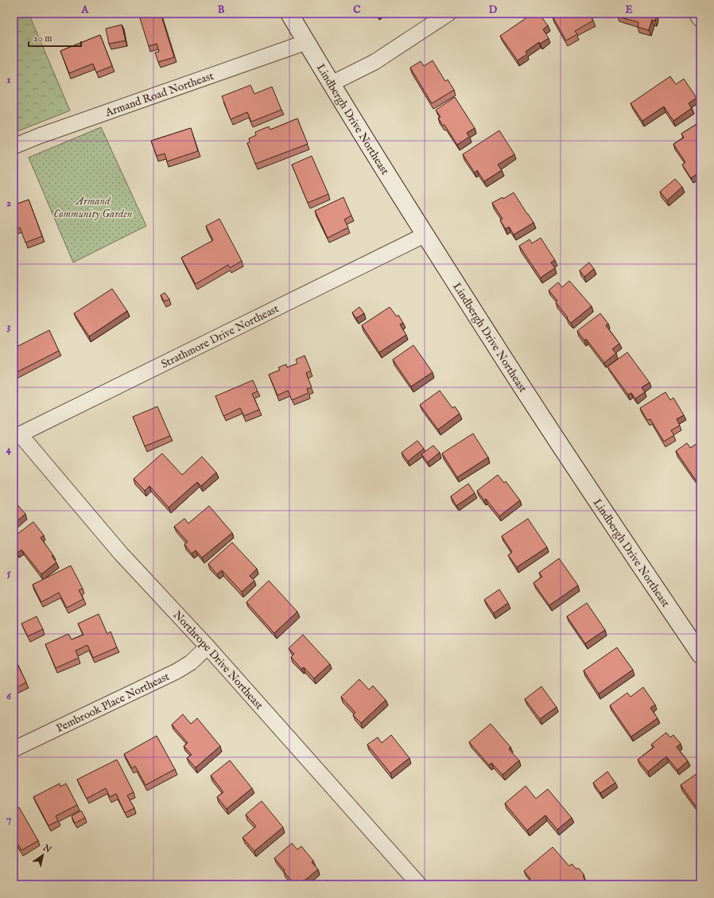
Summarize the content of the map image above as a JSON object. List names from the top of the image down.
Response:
{
  "streets": {
    "main road": ["Lindbergh Drive Northeast"],
    "street": [
      "Armand Road Northeast",
      "Strathmore Drive Northeast",
      "Northrope Drive Northeast",
      "Pembrook Place Northeast"
    ]
  },
  "crossings": [
    ["Armand Road Northeast", "Lindbergh Drive Northeast"],
    ["Lindbergh Drive Northeast", "Strathmore Drive Northeast"],
    ["Strathmore Drive Northeast", "Northrope Drive Northeast"],
    ["Northrope Drive Northeast", "Pembrook Place Northeast"]
  ],
  "parks": ["Armand Community Garden"],
  "scale_bar": "20 m",
  "north": "top right",
  "grid": {
    "columns": [
      "A",
      "B",
      "C",
      "D",
      "E"
    ],
    "rows": [
      "1",
      "2",
      "3",
      "4",
      "5",
      "6",
      "7"
    ]
  }
}
